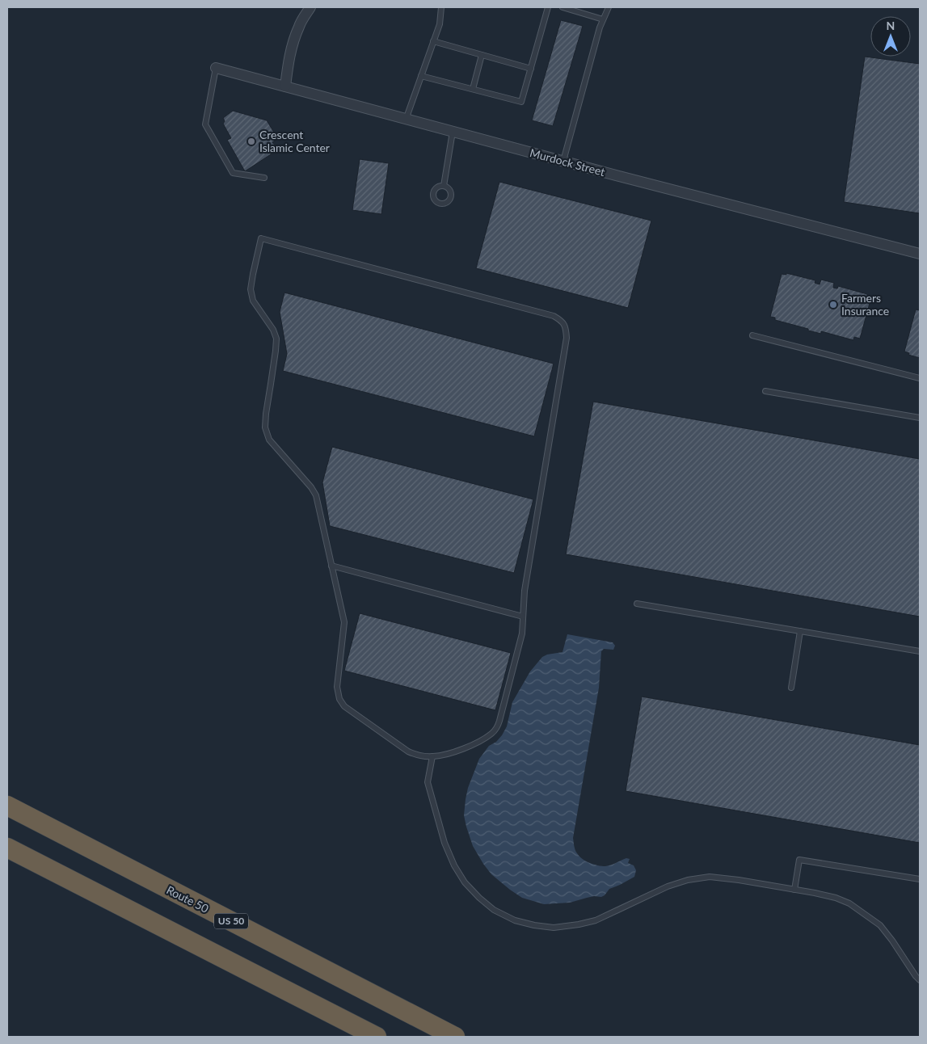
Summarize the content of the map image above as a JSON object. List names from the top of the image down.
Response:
{
  "streets": {
    "highway": ["Route 50", "US 50"],
    "street": ["Murdock Street"]
  },
  "places": ["Crescent Islamic Center", "Farmers Insurance"],
  "north": "top"
}
